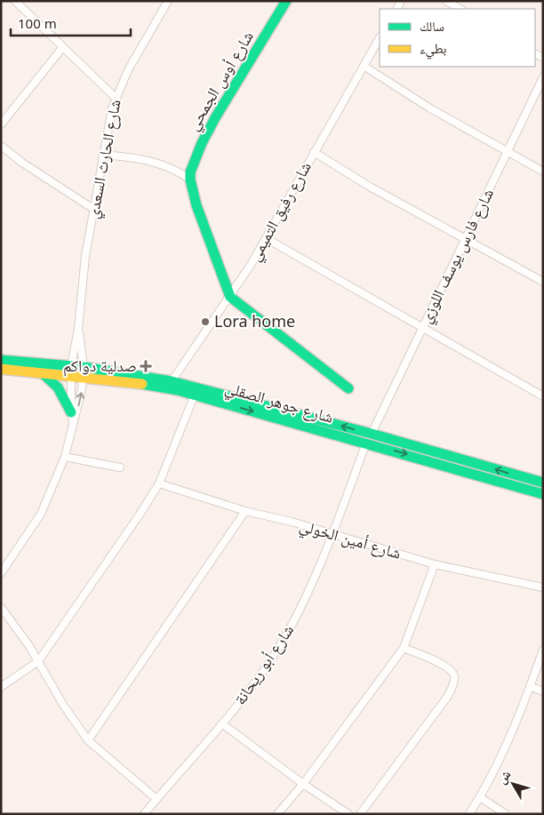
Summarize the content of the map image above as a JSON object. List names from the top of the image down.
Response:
{
  "streets": {
    "street": [
      "شارع أوس الجمحي",
      "شارع الحارث السعدي",
      "شارع رفيق التميمي",
      "شارع فارس يوسف اللوزي",
      "شارع جوهر الصقلي",
      "شارع أمين الخولي",
      "شارع أبو ريحانة"
    ]
  },
  "crossings": [
    ["شارع أوس الجمحي", "شارع رفيق التميمي"],
    ["شارع الحارث السعدي", "شارع جوهر الصقلي"],
    ["شارع رفيق التميمي", "شارع جوهر الصقلي"],
    ["شارع فارس يوسف اللوزي", "شارع جوهر الصقلي"],
    ["شارع فارس يوسف اللوزي", "شارع أبو ريحانة"],
    ["شارع جوهر الصقلي", "شارع أبو ريحانة"],
    ["شارع أمين الخولي", "شارع أبو ريحانة"]
  ],
  "places": {
    "other": ["Lora home"],
    "health": ["صدلية دواكم"]
  },
  "legend": ["سالك", "بطيء"],
  "scale_bar": "100 m",
  "north": "top left"
}
